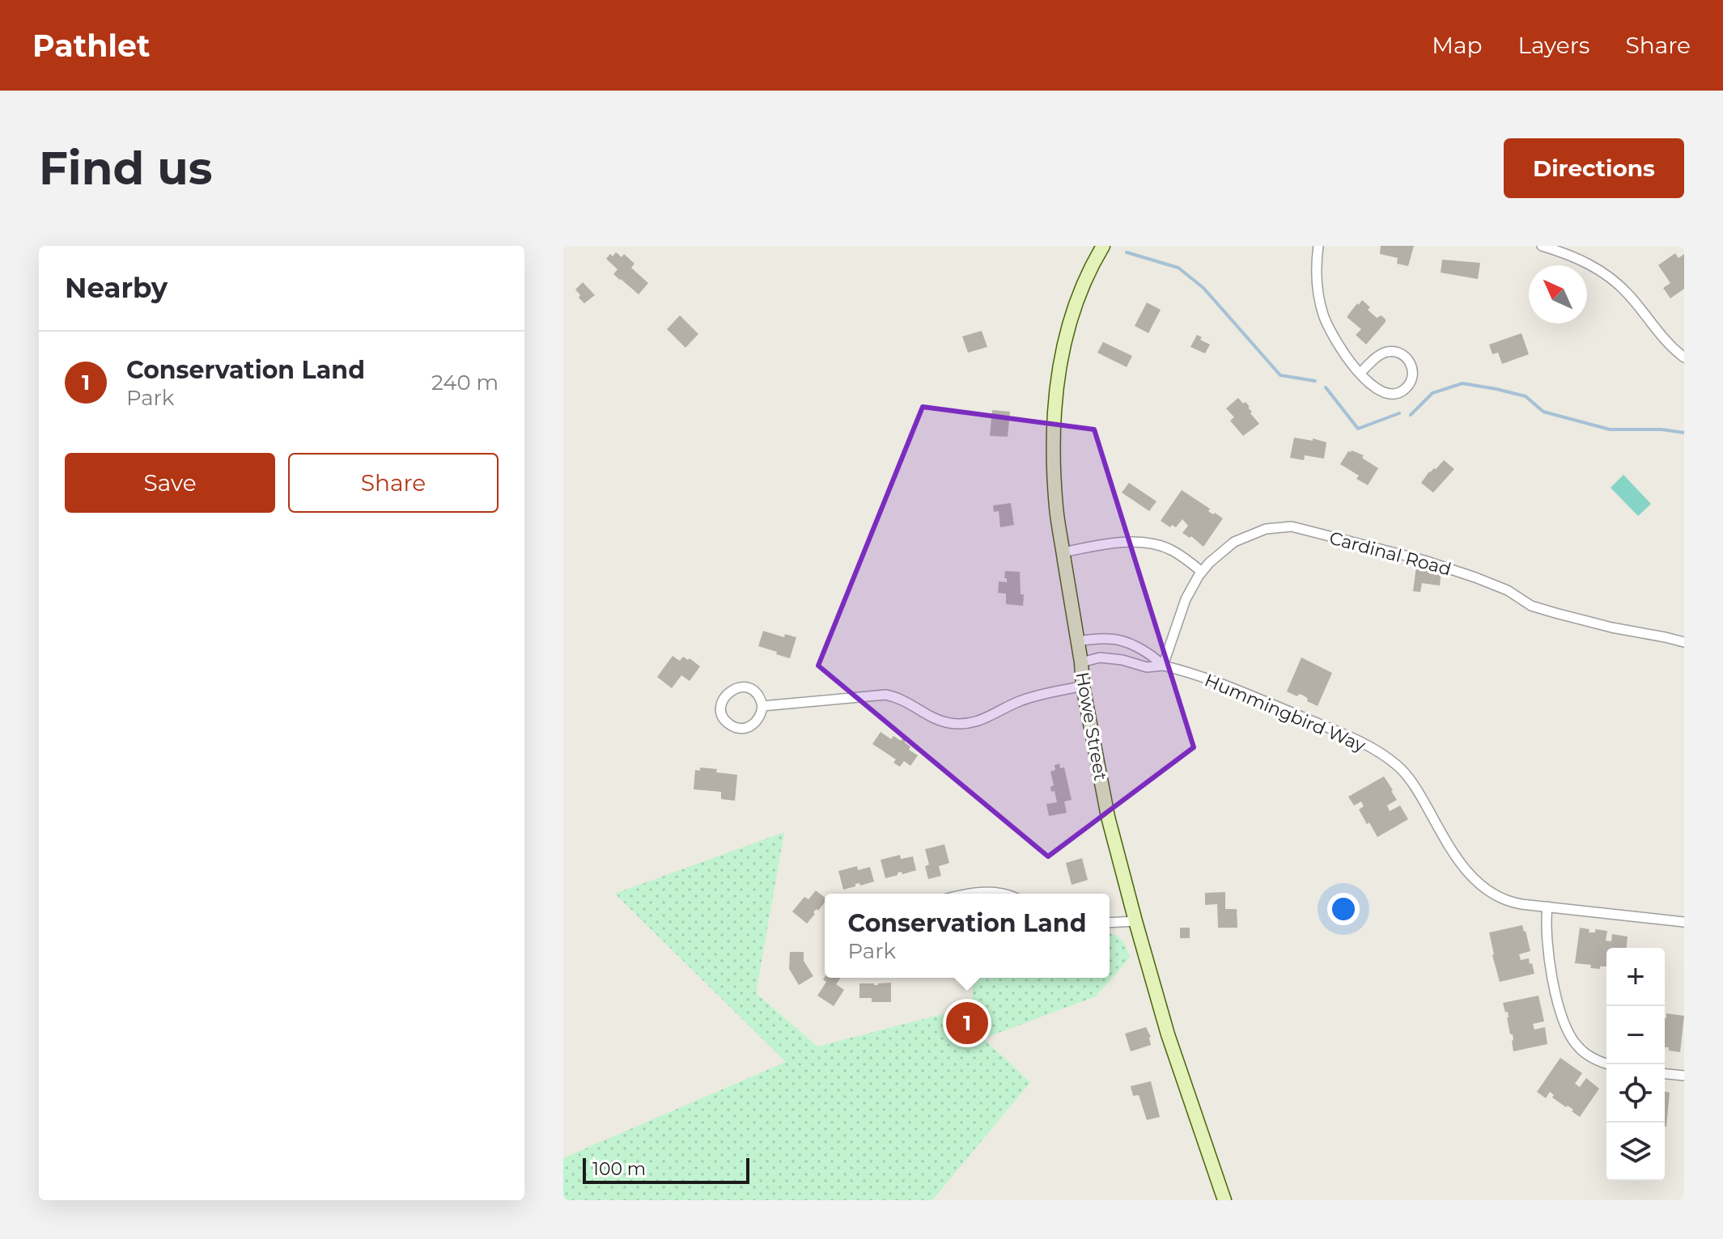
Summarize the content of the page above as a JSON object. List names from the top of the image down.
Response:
{
  "streets": {
    "street": ["Cardinal Road", "Hummingbird Way", "Howe Street"]
  },
  "crossings": [
    ["Cardinal Road", "Hummingbird Way"],
    ["Hummingbird Way", "Howe Street"]
  ],
  "scale_bar": "100 m",
  "north": "top left",
  "page": {
    "header": "Pathlet",
    "nav": ["Map", "Layers", "Share"],
    "buttons": [
      "Directions",
      ["Save", "Share"]
    ],
    "title": "Find us",
    "heading": "Nearby",
    "list": [
      {
        "mark": "1",
        "name": "Conservation Land",
        "note": "Park",
        "value": "240 m"
      }
    ],
    "popup": ["Conservation Land", "Park"],
    "map_buttons": ["+", "−"],
    "pins": "1",
    "scale": "100 m"
  }
}
